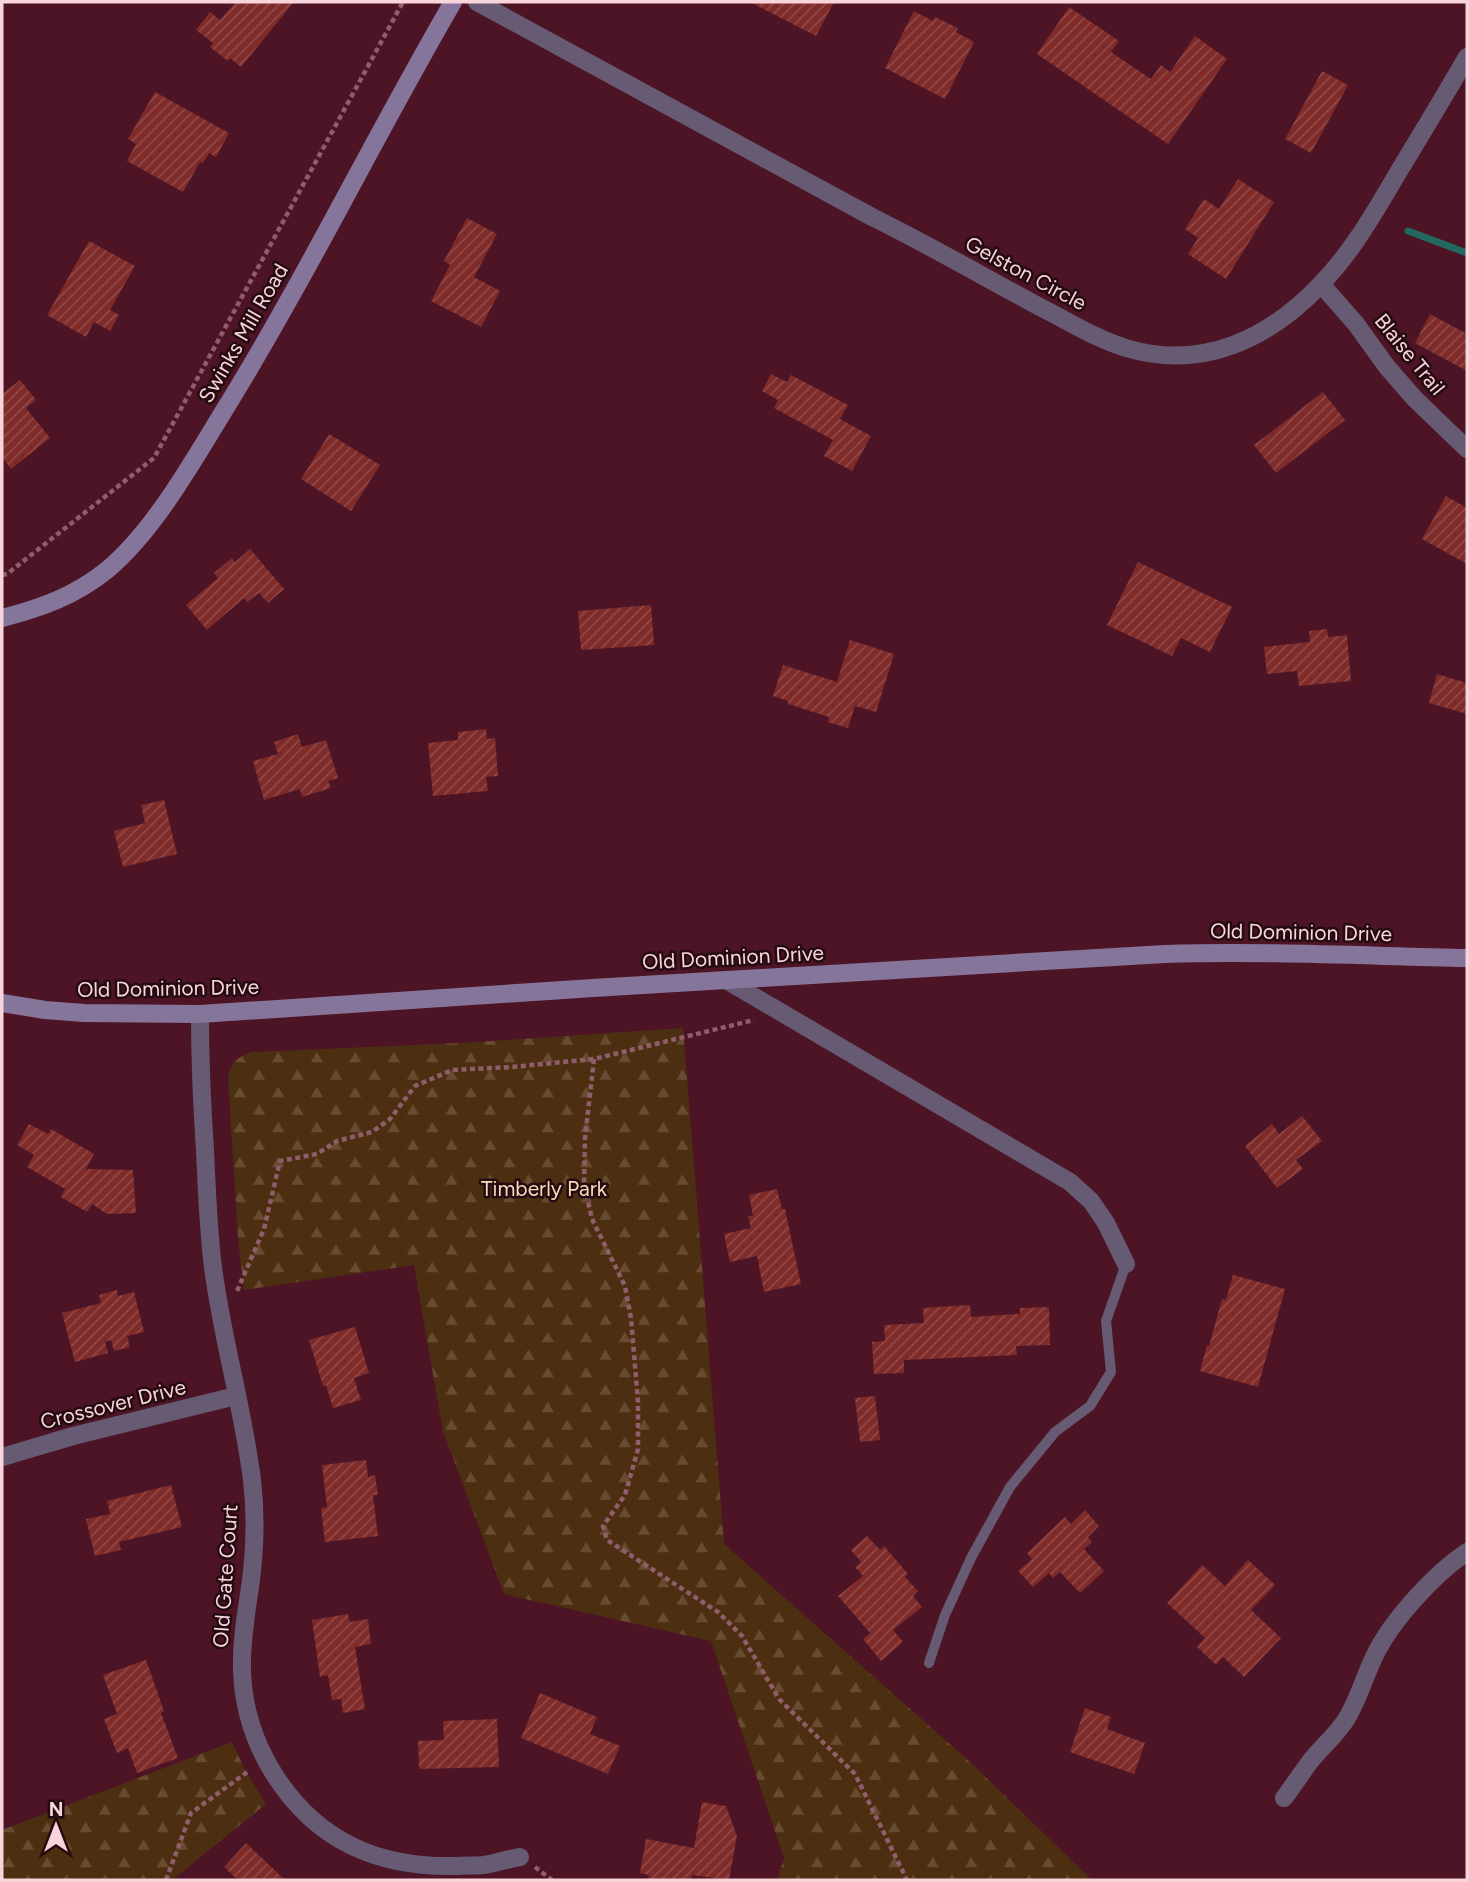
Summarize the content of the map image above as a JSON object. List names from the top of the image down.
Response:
{
  "streets": {
    "main road": ["Swinks Mill Road", "Old Dominion Drive"],
    "street": [
      "Gelston Circle",
      "Blaise Trail",
      "Crossover Drive",
      "Old Gate Court"
    ]
  },
  "crossings": [
    ["Gelston Circle", "Blaise Trail"],
    ["Old Dominion Drive", "Old Gate Court"],
    ["Crossover Drive", "Old Gate Court"]
  ],
  "parks": ["Timberly Park"],
  "north": "top"
}
